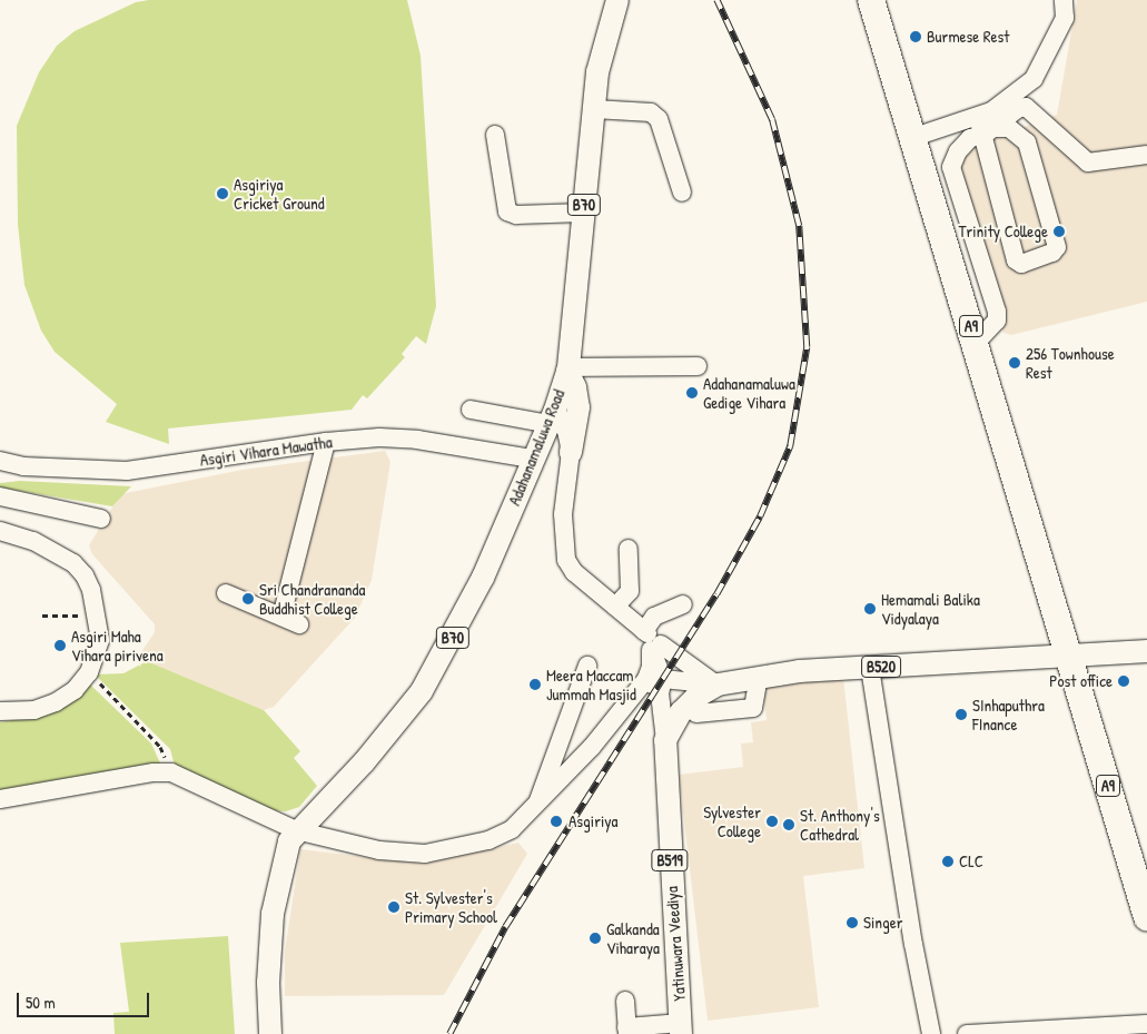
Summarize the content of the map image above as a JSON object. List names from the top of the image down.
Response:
{
  "streets": {
    "highway": ["A9"],
    "main road": [
      "B70",
      "Adahanamaluwa Road",
      "B520",
      "B519",
      "Yatinuwara Veediya"
    ],
    "street": ["Asgiri Vihara Mawatha"]
  },
  "crossings": [
    ["B70", "Adahanamaluwa Road"],
    ["A9", "B520"],
    ["Adahanamaluwa Road", "Asgiri Vihara Mawatha"]
  ],
  "places": [
    "Burmese Rest",
    "Asgiriya Cricket Ground",
    "Trinity College",
    "256 Townhouse Rest",
    "Adahanamaluwa Gedige Vihara",
    "Sri Chandrananda Buddhist College",
    "Hemamali Balika Vidyalaya",
    "Asgiri Maha Vihara pirivena",
    "Post office",
    "Meera Maccam Jummah Masjid",
    "SInhaputhra FInance",
    "Asgiriya",
    "Sylvester College",
    "St. Anthony's Cathedral",
    "CLC",
    "St. Sylvester's Primary School",
    "Singer",
    "Galkanda Viharaya"
  ],
  "scale_bar": "50 m"
}
